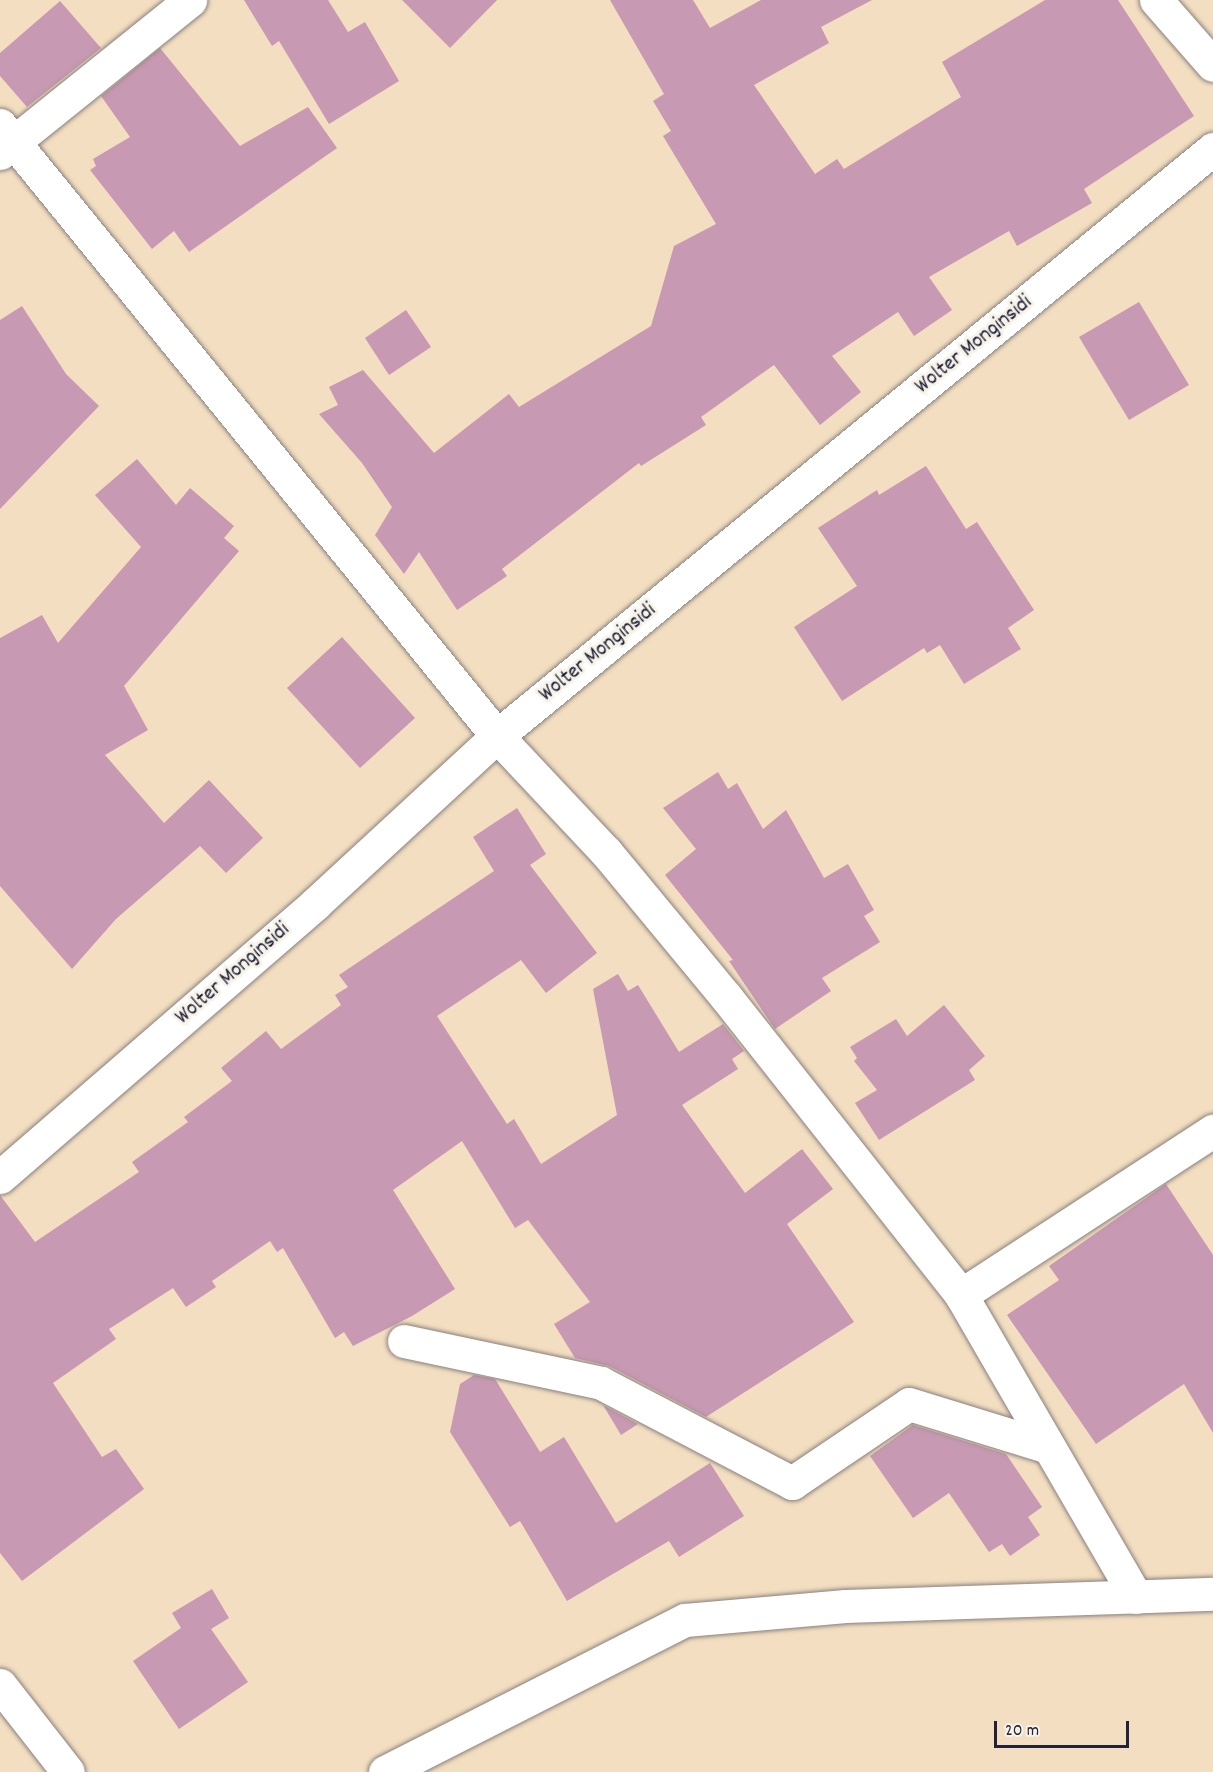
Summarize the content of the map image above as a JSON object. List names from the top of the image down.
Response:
{
  "streets": {
    "street": ["Wolter Monginsidi"]
  },
  "scale_bar": "20 m"
}
